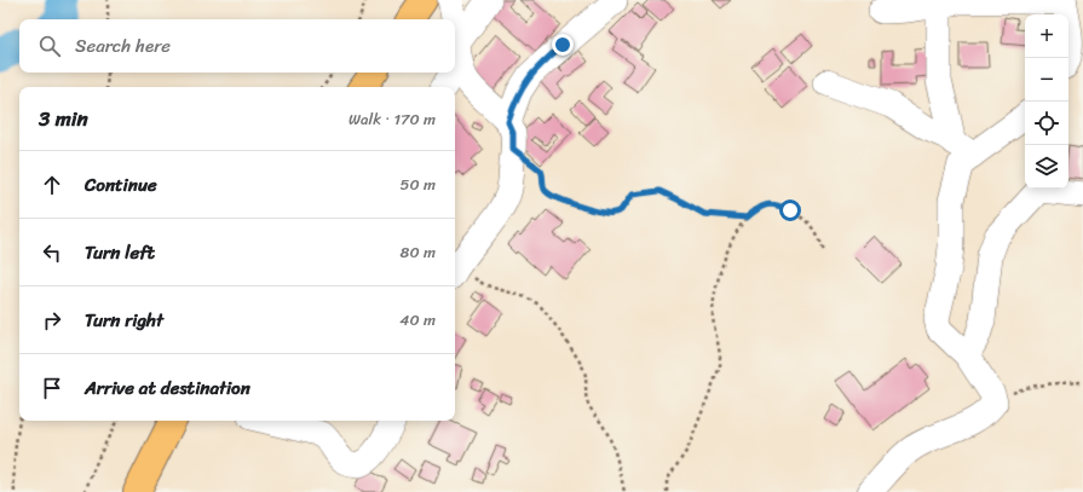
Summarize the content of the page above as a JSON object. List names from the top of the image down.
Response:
{
  "page": {
    "map_buttons": ["+", "−"],
    "search": "Search here",
    "heading": ["3 min", "Walk · 170 m"],
    "list": [
      ["Continue", "50 m"],
      ["Turn left", "80 m"],
      ["Turn right", "40 m"],
      "Arrive at destination"
    ]
  }
}
